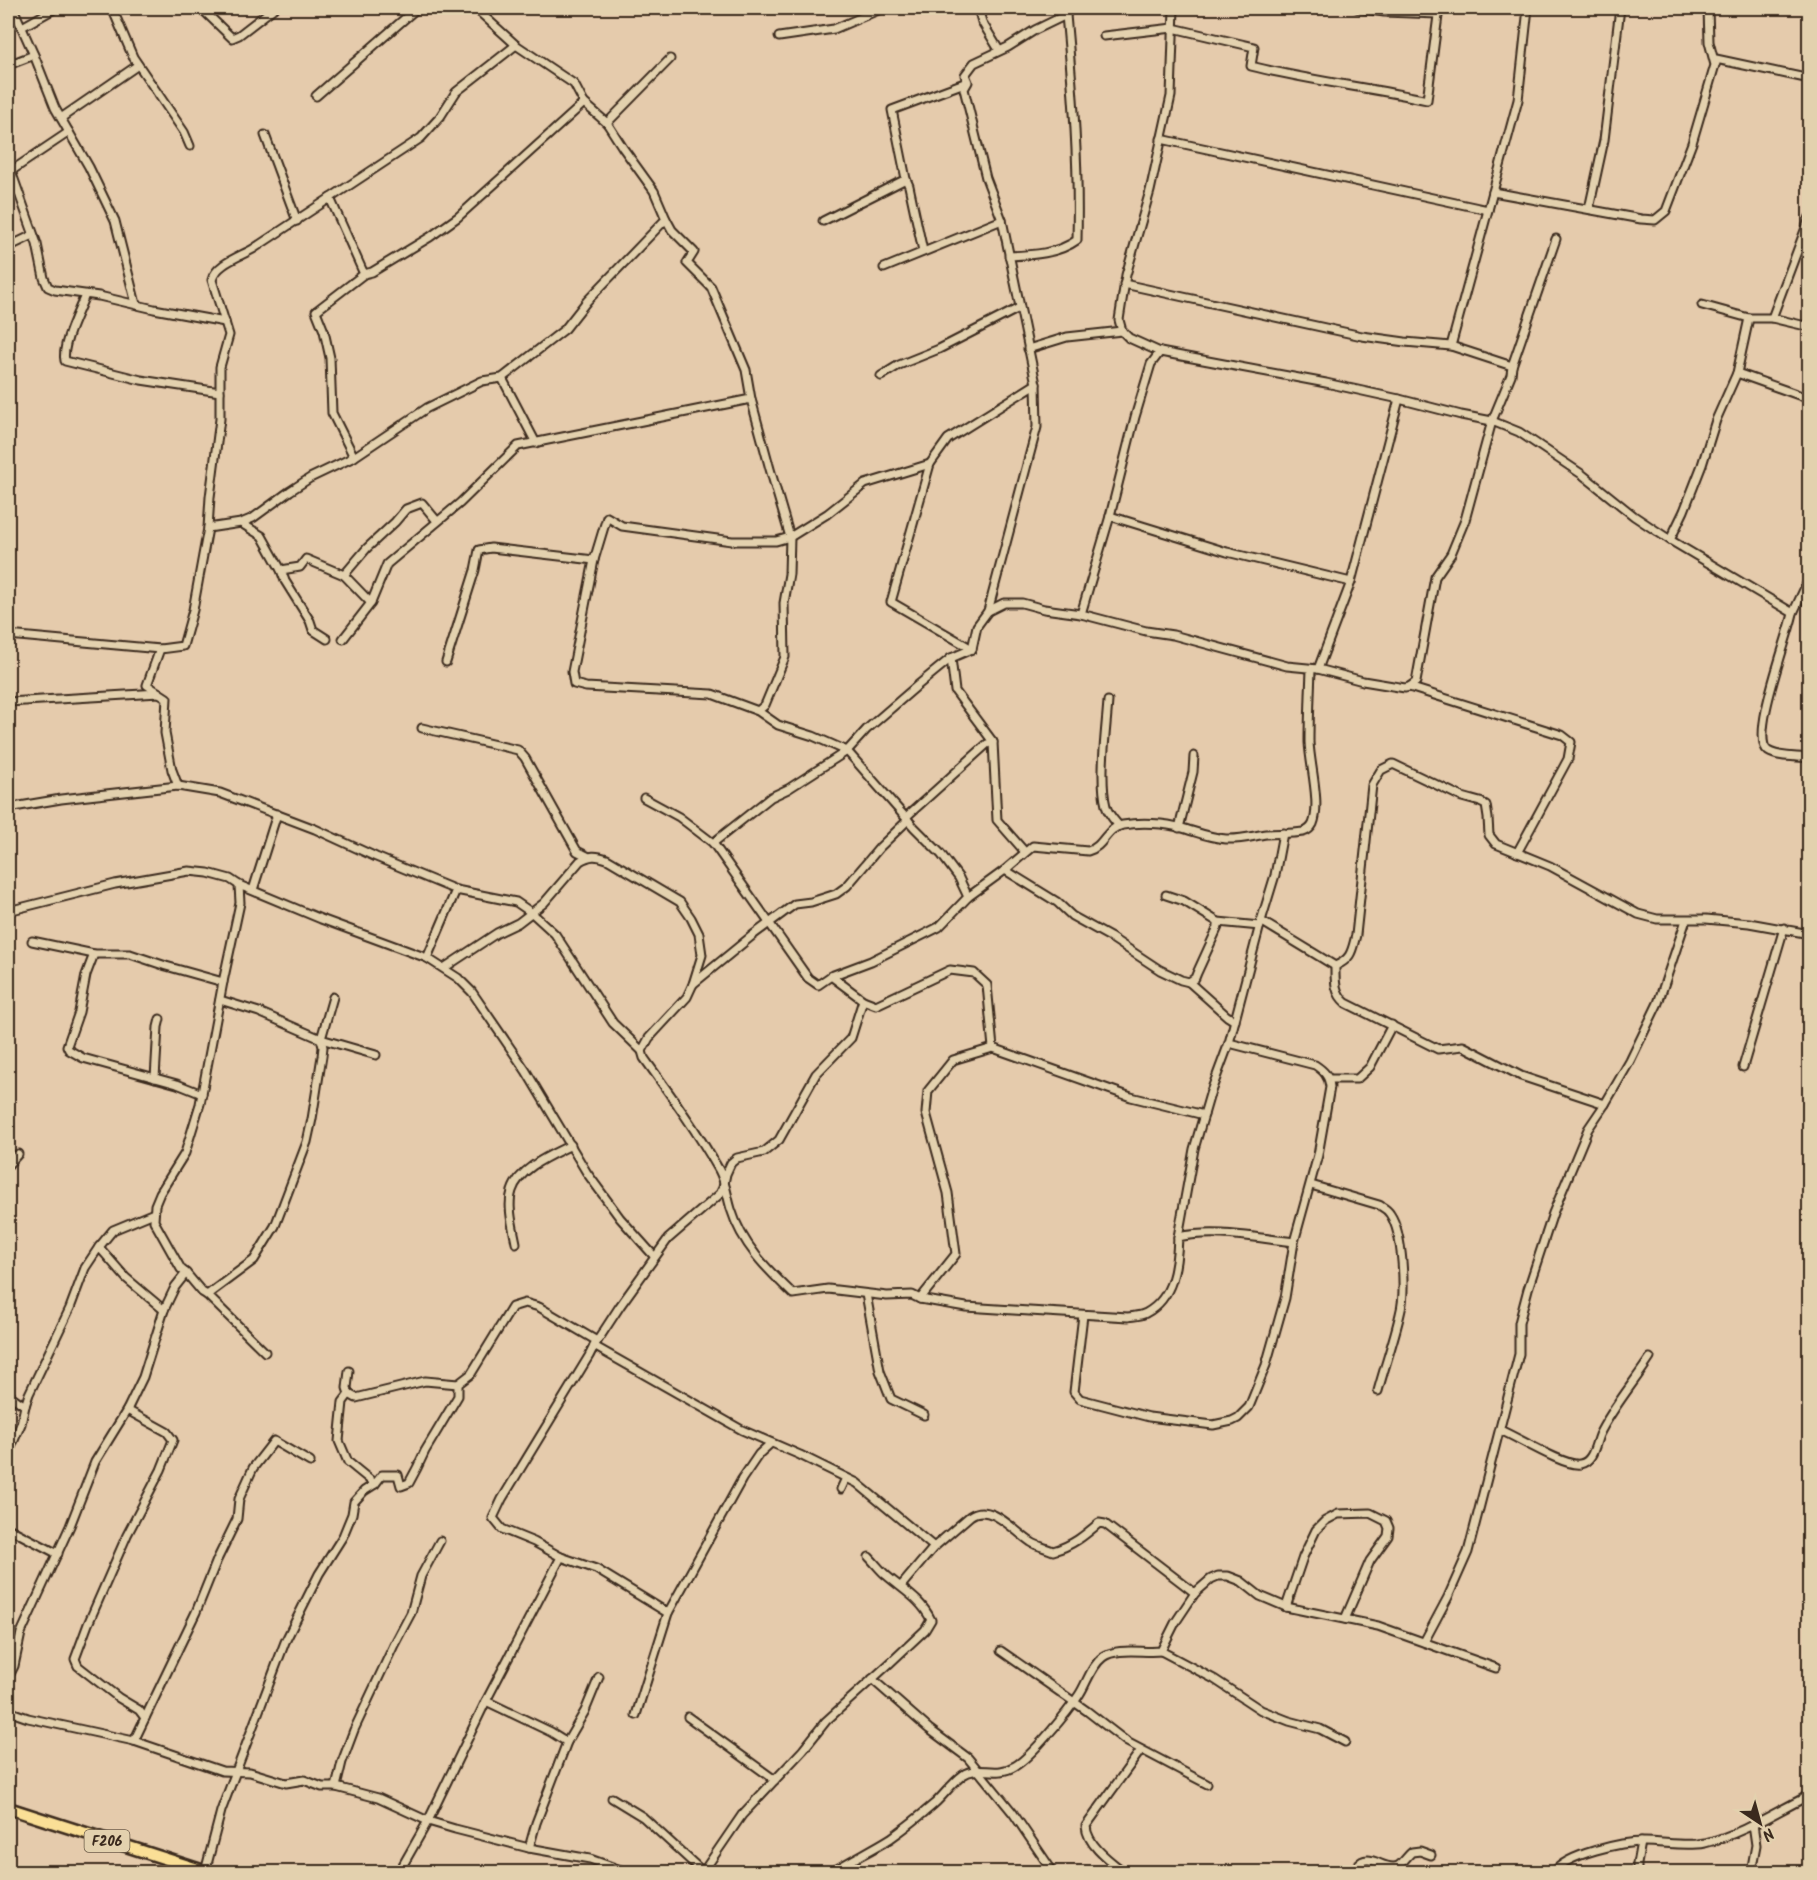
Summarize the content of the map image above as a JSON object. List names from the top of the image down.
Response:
{
  "streets": {
    "main road": ["F206"]
  },
  "north": "bottom right"
}
